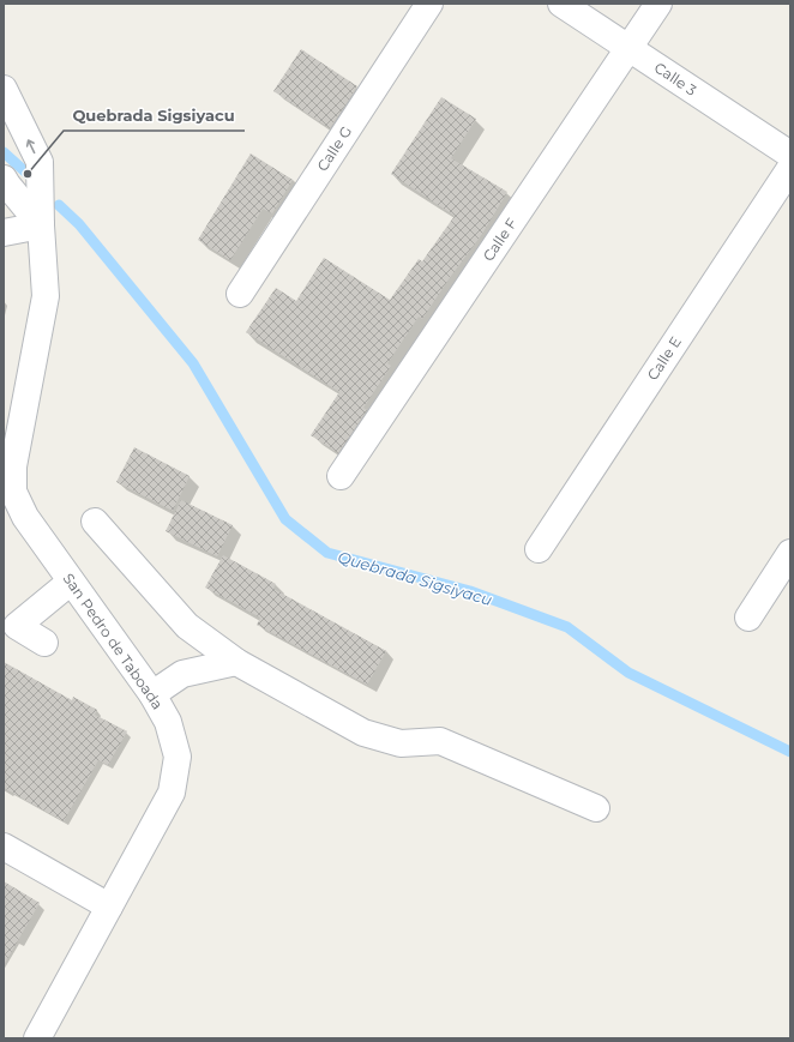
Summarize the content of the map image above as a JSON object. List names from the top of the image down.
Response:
{
  "streets": {
    "street": [
      "Calle 3",
      "Calle G",
      "Calle F",
      "Calle E",
      "San Pedro de Taboada"
    ]
  },
  "crossings": [
    ["Calle 3", "Calle F"]
  ],
  "water": ["Quebrada Sigsiyacu"],
  "places": ["Quebrada Sigsiyacu"]
}
